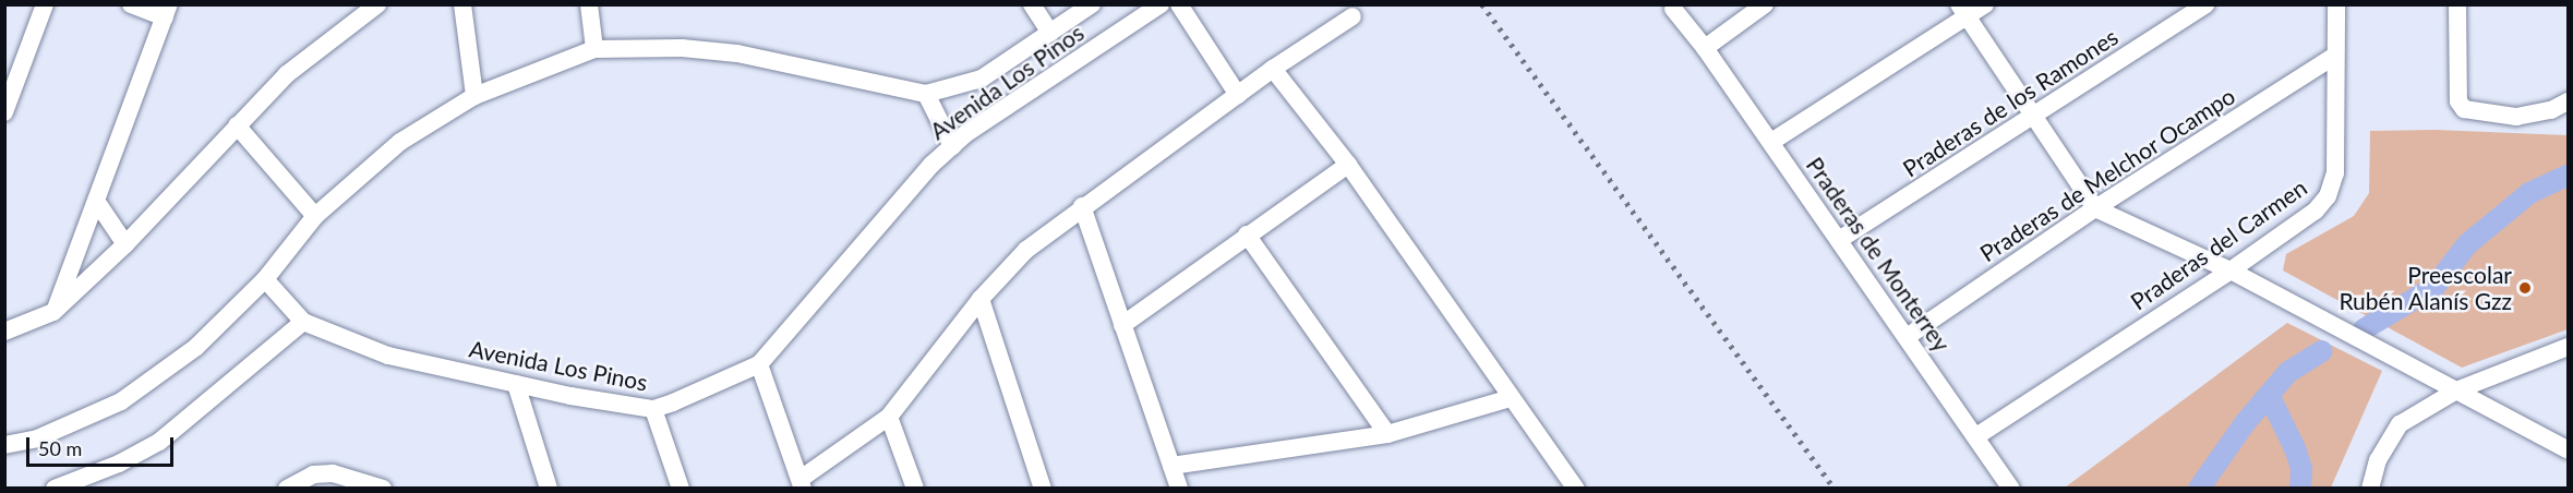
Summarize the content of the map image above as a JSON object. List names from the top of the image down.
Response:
{
  "streets": {
    "street": [
      "Avenida Los Pinos",
      "Praderas de los Ramones",
      "Praderas de Melchor Ocampo",
      "Praderas del Carmen",
      "Praderas de Monterrey"
    ]
  },
  "crossings": [
    ["Praderas de los Ramones", "Praderas de Monterrey"],
    ["Praderas de Melchor Ocampo", "Praderas del Carmen"],
    ["Praderas de Melchor Ocampo", "Praderas de Monterrey"],
    ["Praderas del Carmen", "Praderas de Monterrey"]
  ],
  "places": ["Preescolar Rubén Alanís Gzz"],
  "scale_bar": "50 m"
}
